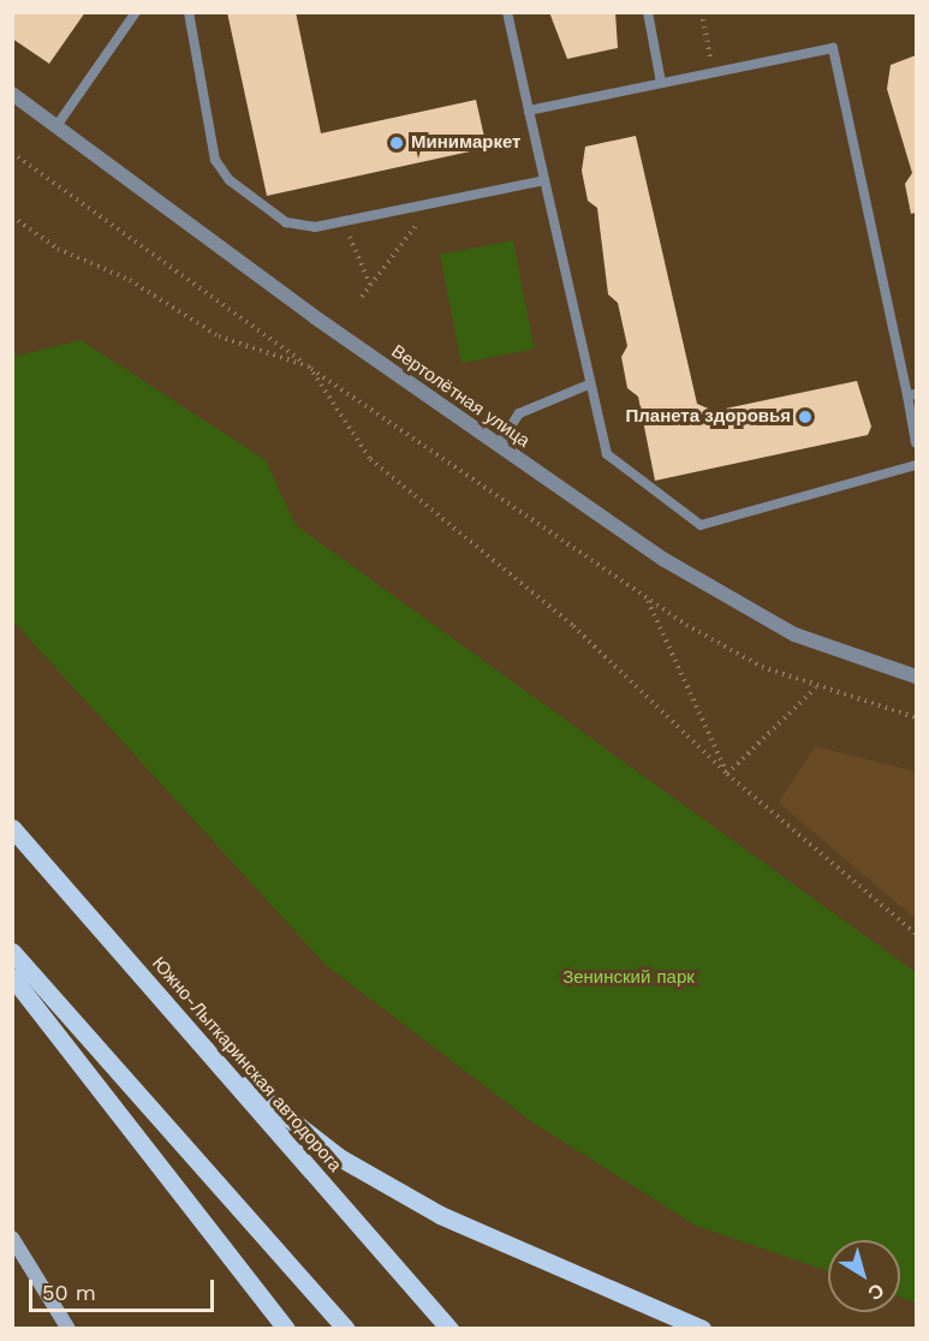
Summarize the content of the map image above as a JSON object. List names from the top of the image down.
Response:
{
  "streets": {
    "main road": ["Южно-Лыткаринская автодорога"],
    "street": ["Вертолётная улица"]
  },
  "parks": ["Зенинский парк"],
  "places": ["Минимаркет", "Планета здоровья"],
  "scale_bar": "50 m",
  "north": "bottom right"
}
